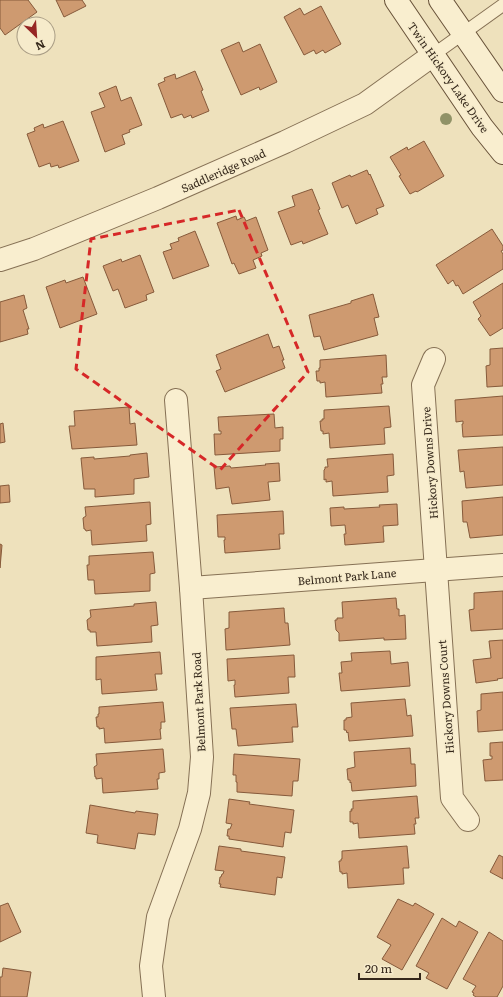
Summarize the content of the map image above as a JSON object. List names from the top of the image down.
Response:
{
  "streets": {
    "street": [
      "Twin Hickory Lake Drive",
      "Saddleridge Road",
      "Hickory Downs Drive",
      "Belmont Park Lane",
      "Hickory Downs Court",
      "Belmont Park Road"
    ]
  },
  "crossings": [
    ["Twin Hickory Lake Drive", "Saddleridge Road"],
    ["Hickory Downs Drive", "Belmont Park Lane"],
    ["Hickory Downs Drive", "Hickory Downs Court"],
    ["Belmont Park Lane", "Hickory Downs Court"],
    ["Belmont Park Lane", "Belmont Park Road"]
  ],
  "scale_bar": "20 m",
  "north": "bottom right"
}
